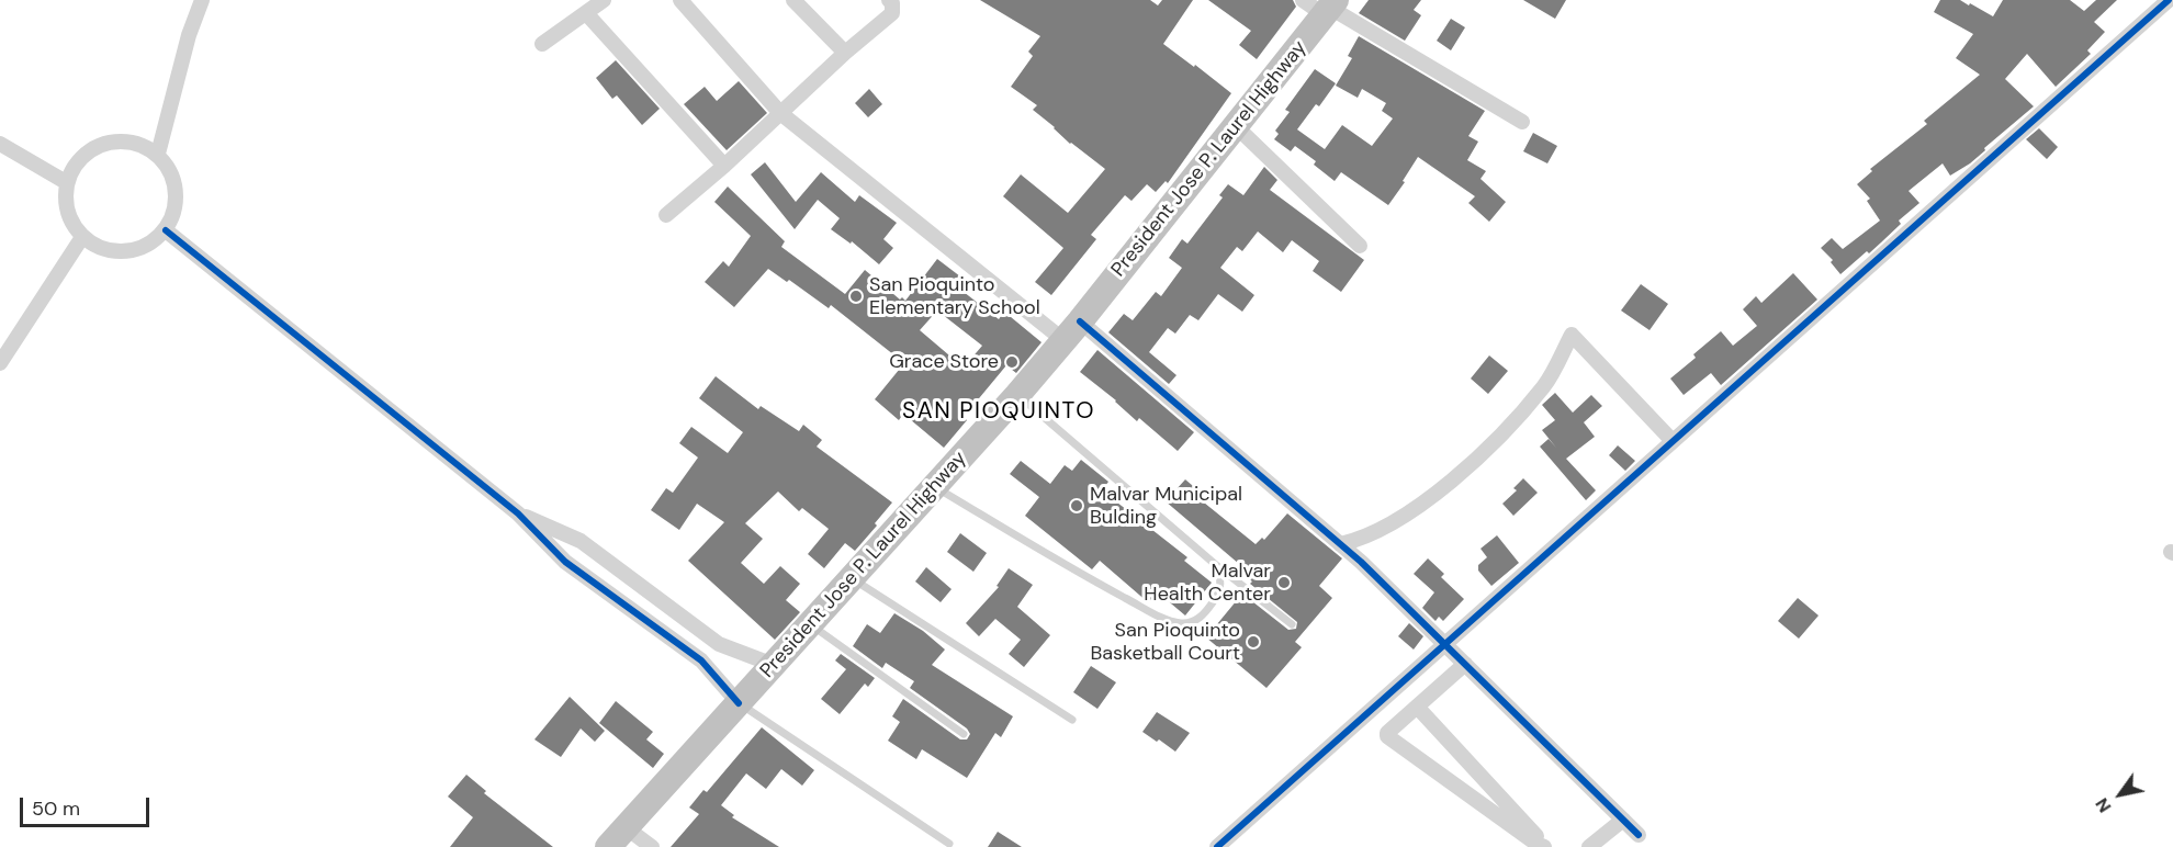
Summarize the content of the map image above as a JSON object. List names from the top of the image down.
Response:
{
  "streets": {
    "highway": ["President Jose P. Laurel Highway"]
  },
  "districts": ["SAN PIOQUINTO"],
  "places": [
    "San Pioquinto Elementary School",
    "Grace Store",
    "Malvar Municipal Bulding",
    "Malvar Health Center",
    "San Pioquinto Basketball Court"
  ],
  "scale_bar": "50 m",
  "north": "bottom left"
}
